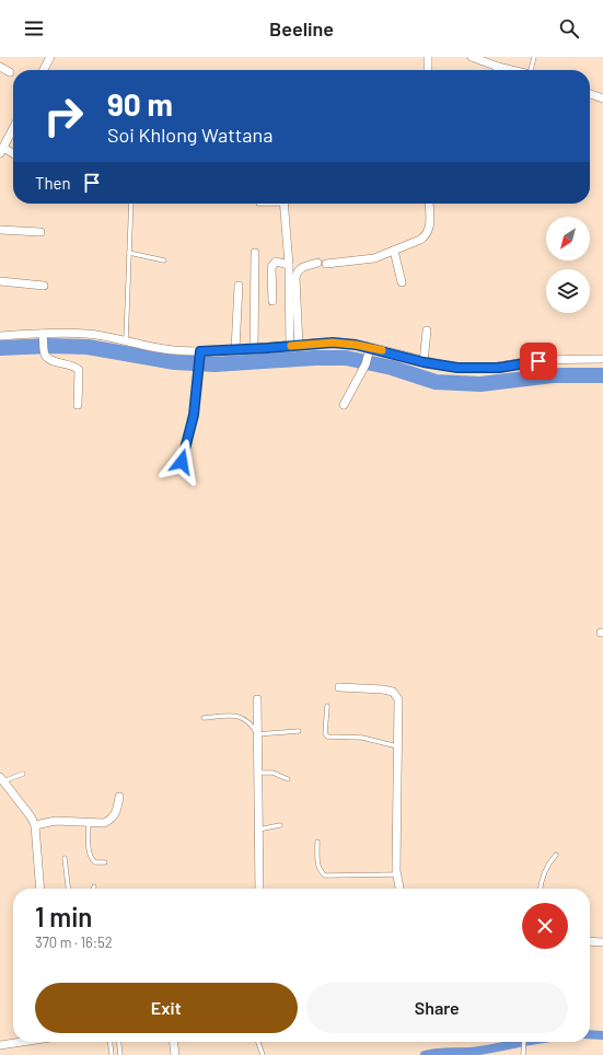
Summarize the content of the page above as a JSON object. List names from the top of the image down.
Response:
{
  "north": "bottom left",
  "page": {
    "header": "Beeline",
    "turn": ["90 m", "Soi Khlong Wattana"],
    "then": "Then",
    "heading": ["1 min", "370 m · 16:52"],
    "buttons": ["Exit", "Share"]
  }
}
